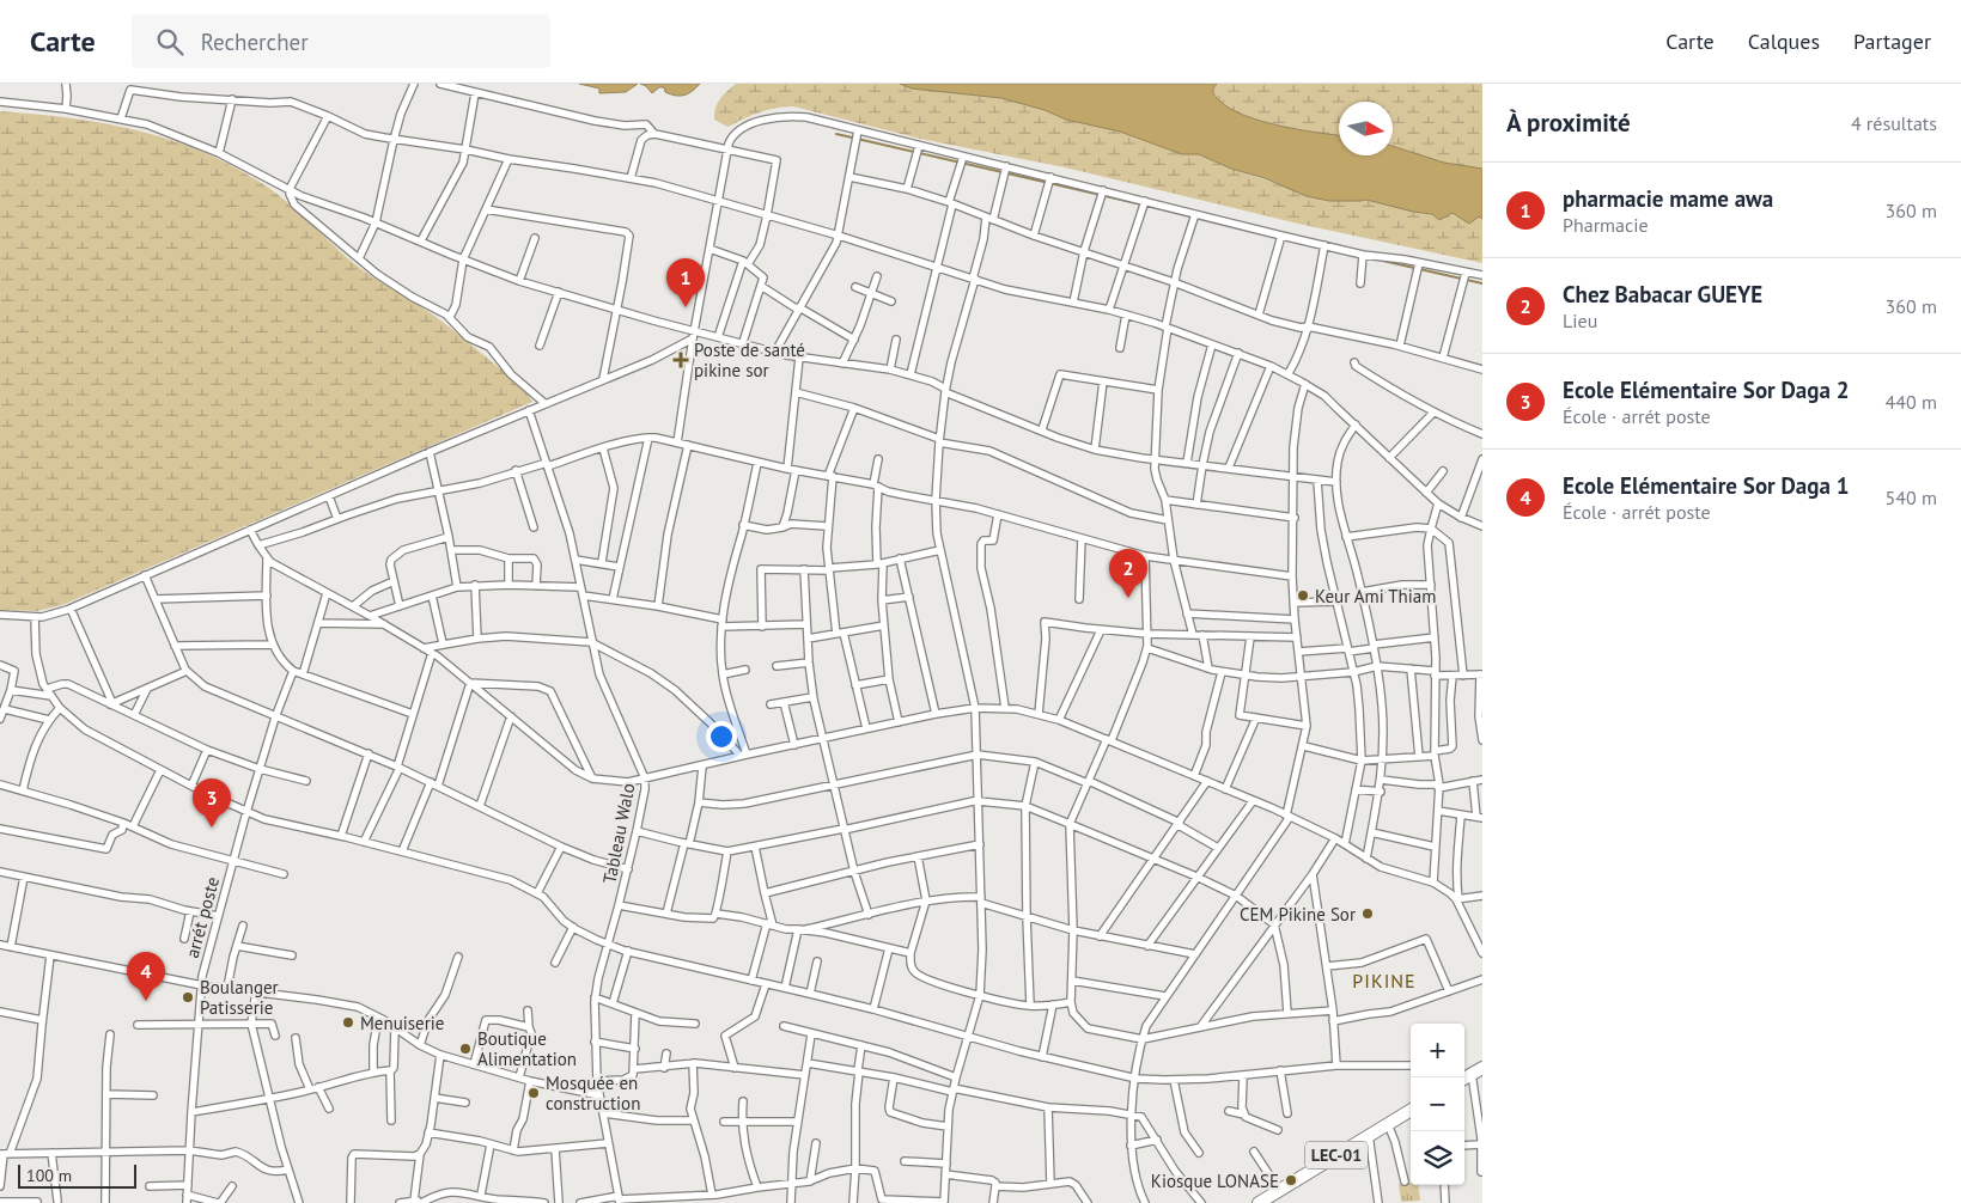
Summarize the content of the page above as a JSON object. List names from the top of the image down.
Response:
{
  "streets": {
    "highway": ["LEC-01"],
    "street": ["Tableau Walo", "arrét poste"]
  },
  "districts": ["PIKINE"],
  "places": {
    "health": ["Poste de santé pikine sor"],
    "other": [
      "Keur Ami Thiam",
      "CEM Pikine Sor",
      "Boulanger Patisserie",
      "Menuiserie",
      "Boutique Alimentation",
      "Mosquée en construction",
      "Kiosque LONASE"
    ]
  },
  "scale_bar": "100 m",
  "north": "right",
  "page": {
    "header": "Carte",
    "search": "Rechercher",
    "nav": ["Carte", "Calques", "Partager"],
    "heading": ["À proximité", "4 résultats"],
    "list": [
      {
        "mark": "1",
        "name": "pharmacie mame awa",
        "note": "Pharmacie",
        "value": "360 m"
      },
      {
        "mark": "2",
        "name": "Chez Babacar GUEYE",
        "note": "Lieu",
        "value": "360 m"
      },
      {
        "mark": "3",
        "name": "Ecole Elémentaire Sor Daga 2",
        "note": "École · arrét poste",
        "value": "440 m"
      },
      {
        "mark": "4",
        "name": "Ecole Elémentaire Sor Daga 1",
        "note": "École · arrét poste",
        "value": "540 m"
      }
    ],
    "pins": [
      "1",
      "2",
      "3",
      "4"
    ],
    "map_buttons": ["+", "−"],
    "scale": "100 m"
  }
}
